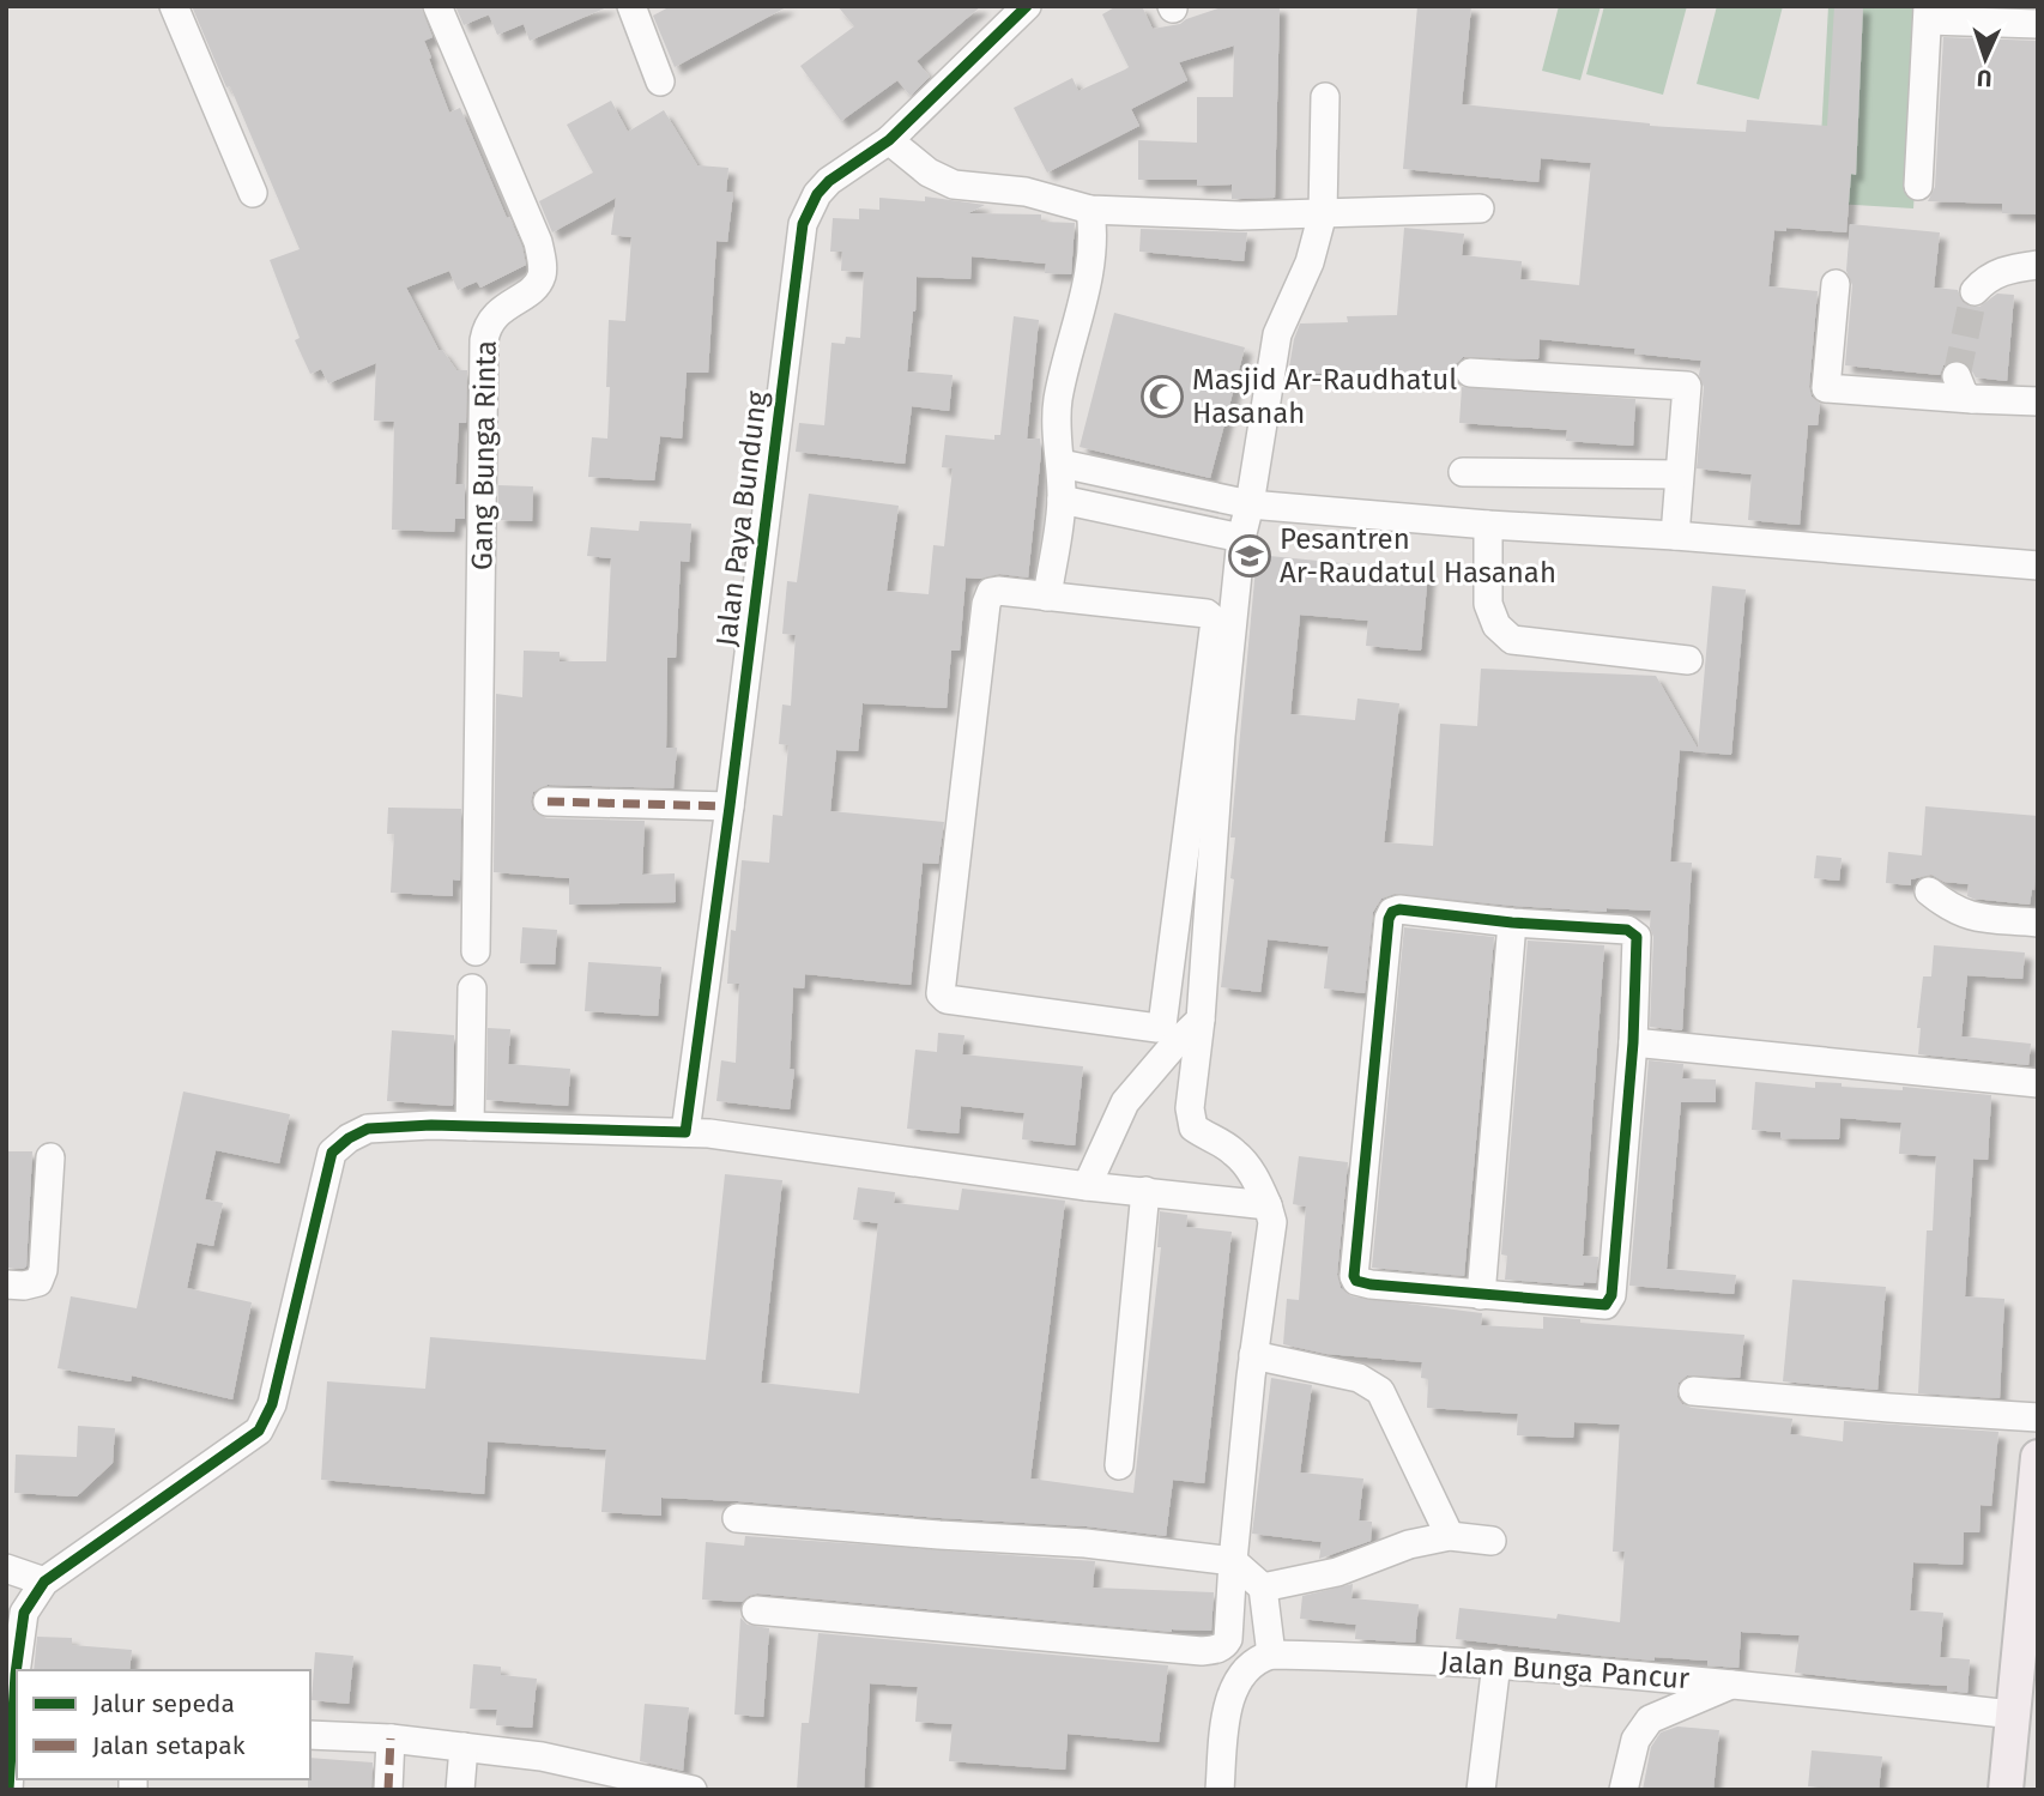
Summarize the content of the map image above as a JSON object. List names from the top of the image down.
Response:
{
  "streets": {
    "street": ["Gang Bunga Rinta", "Jalan Paya Bundung", "Jalan Bunga Pancur"]
  },
  "places": {
    "mosque": ["Masjid Ar-Raudhatul Hasanah"],
    "school or university": ["Pesantren Ar-Raudatul Hasanah"]
  },
  "legend": ["Jalur sepeda", "Jalan setapak"],
  "north": "bottom"
}
